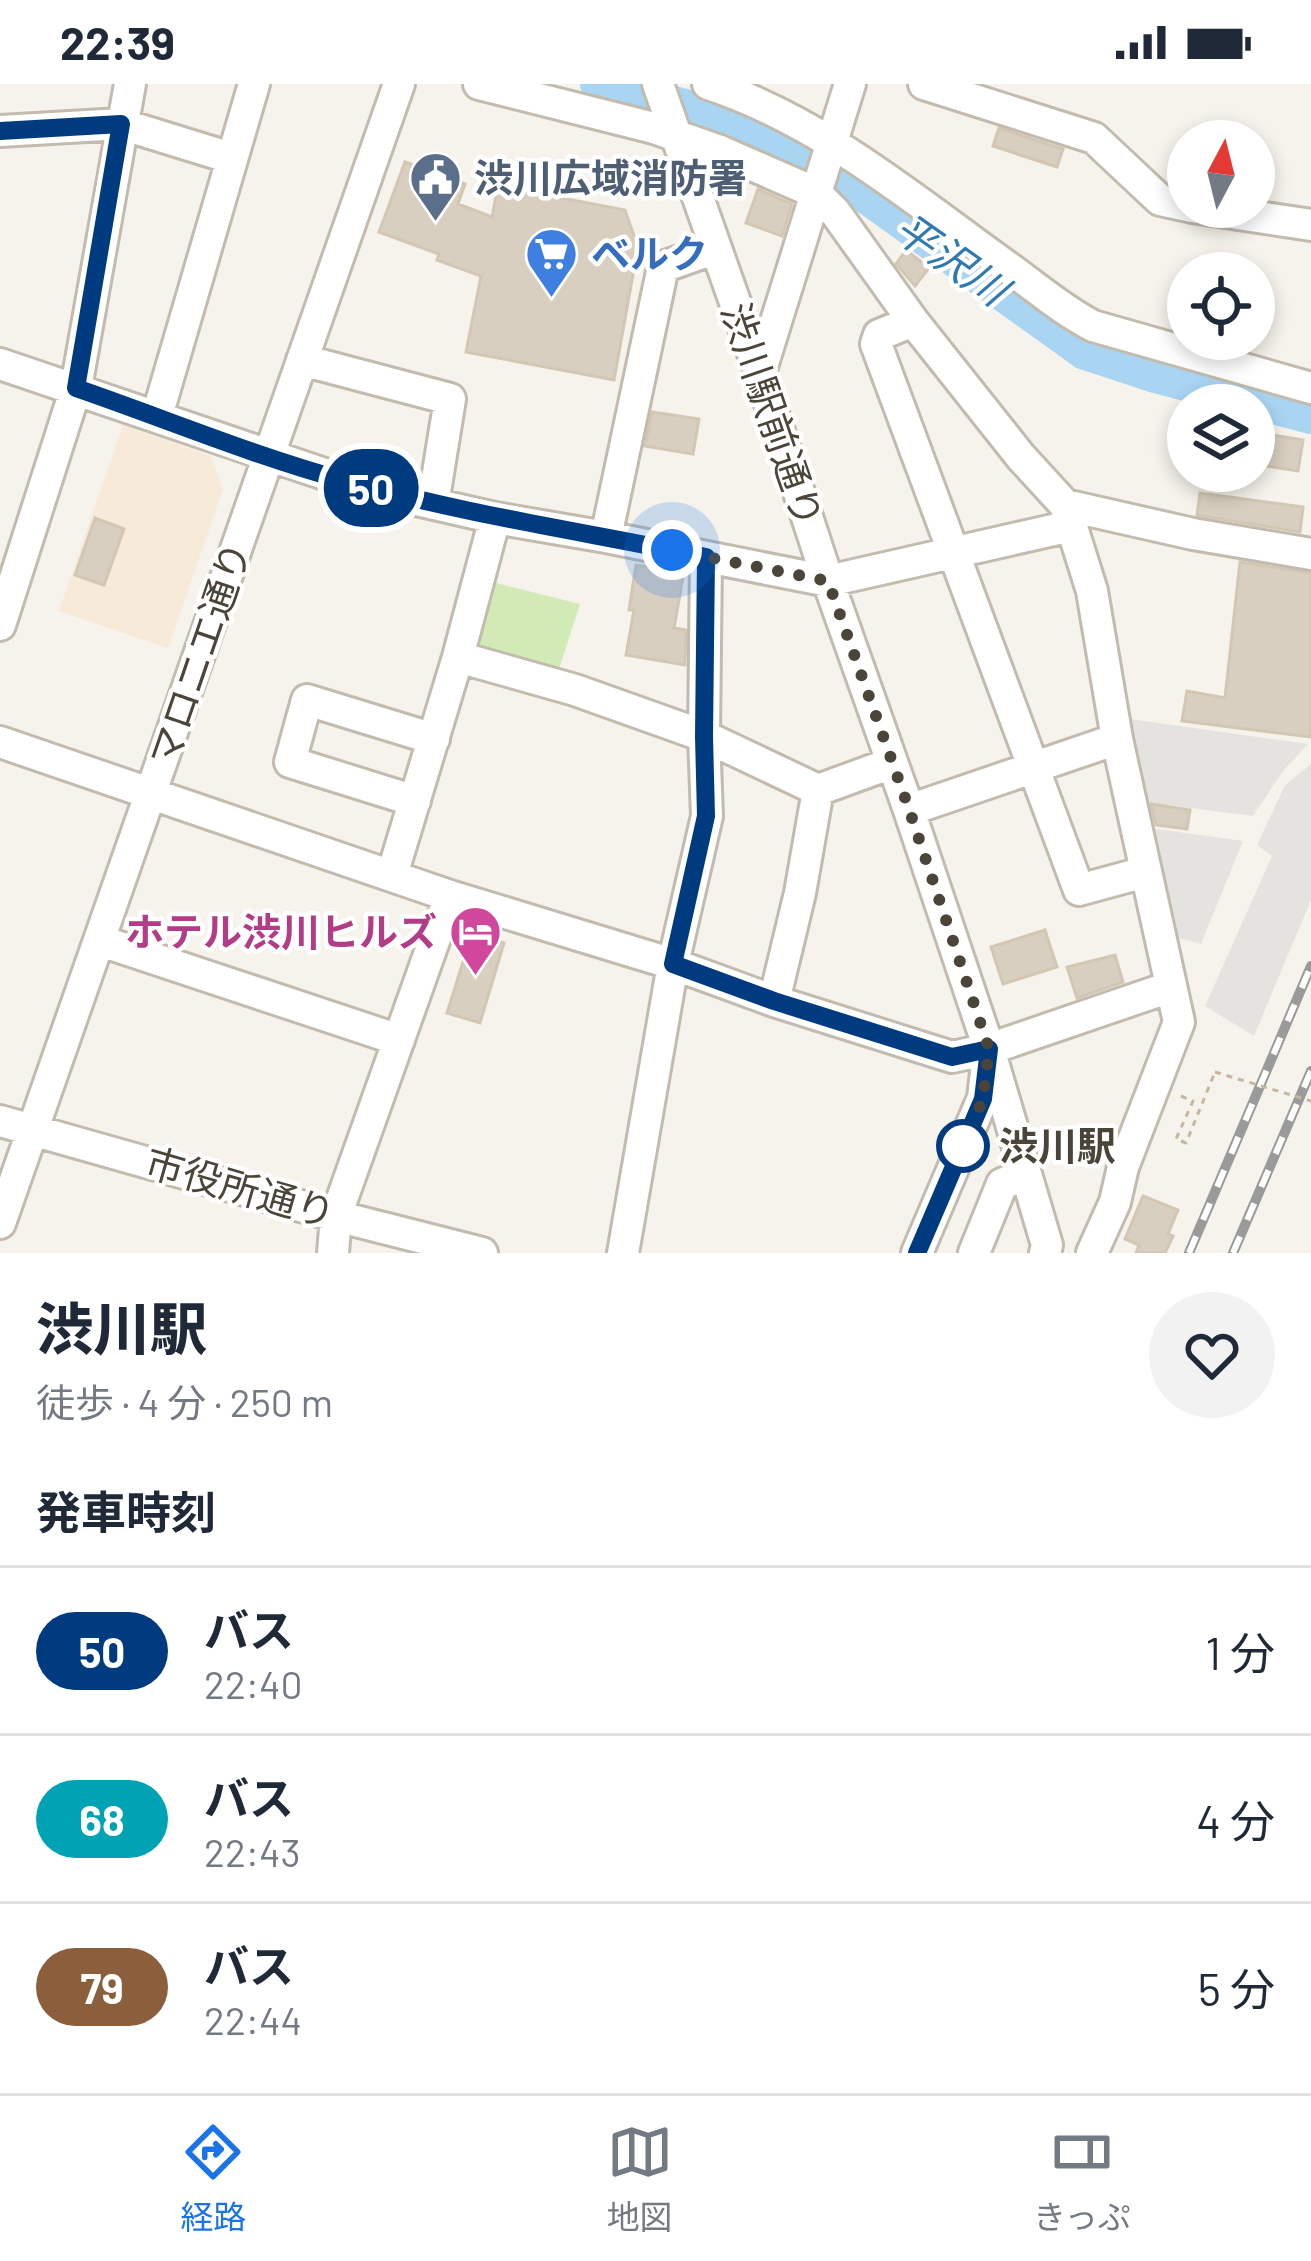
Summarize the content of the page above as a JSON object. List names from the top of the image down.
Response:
{
  "streets": {
    "street": ["渋川駅前通り", "マロニエ通り", "市役所通り"]
  },
  "crossings": [
    ["マロニエ通り", "市役所通り"]
  ],
  "water": ["平沢川"],
  "places": {
    "public building": ["渋川広域消防署"],
    "supermarket": ["ベルク"],
    "hotel": ["ホテル渋川ヒルズ"],
    "other": ["渋川駅"]
  },
  "lines": ["bus line 50"],
  "north": "top",
  "page": {
    "status": "22:39",
    "on_map": "50",
    "heading": [
      ["渋川駅", "徒歩 · 4 分 · 250 m"],
      "発車時刻"
    ],
    "list": [
      {
        "mark": "50",
        "name": "バス",
        "note": "22:40",
        "value": "1 分"
      },
      {
        "mark": "68",
        "name": "バス",
        "note": "22:43",
        "value": "4 分"
      },
      {
        "mark": "79",
        "name": "バス",
        "note": "22:44",
        "value": "5 分"
      }
    ],
    "tabs": ["経路", "地図", "きっぷ"]
  }
}
